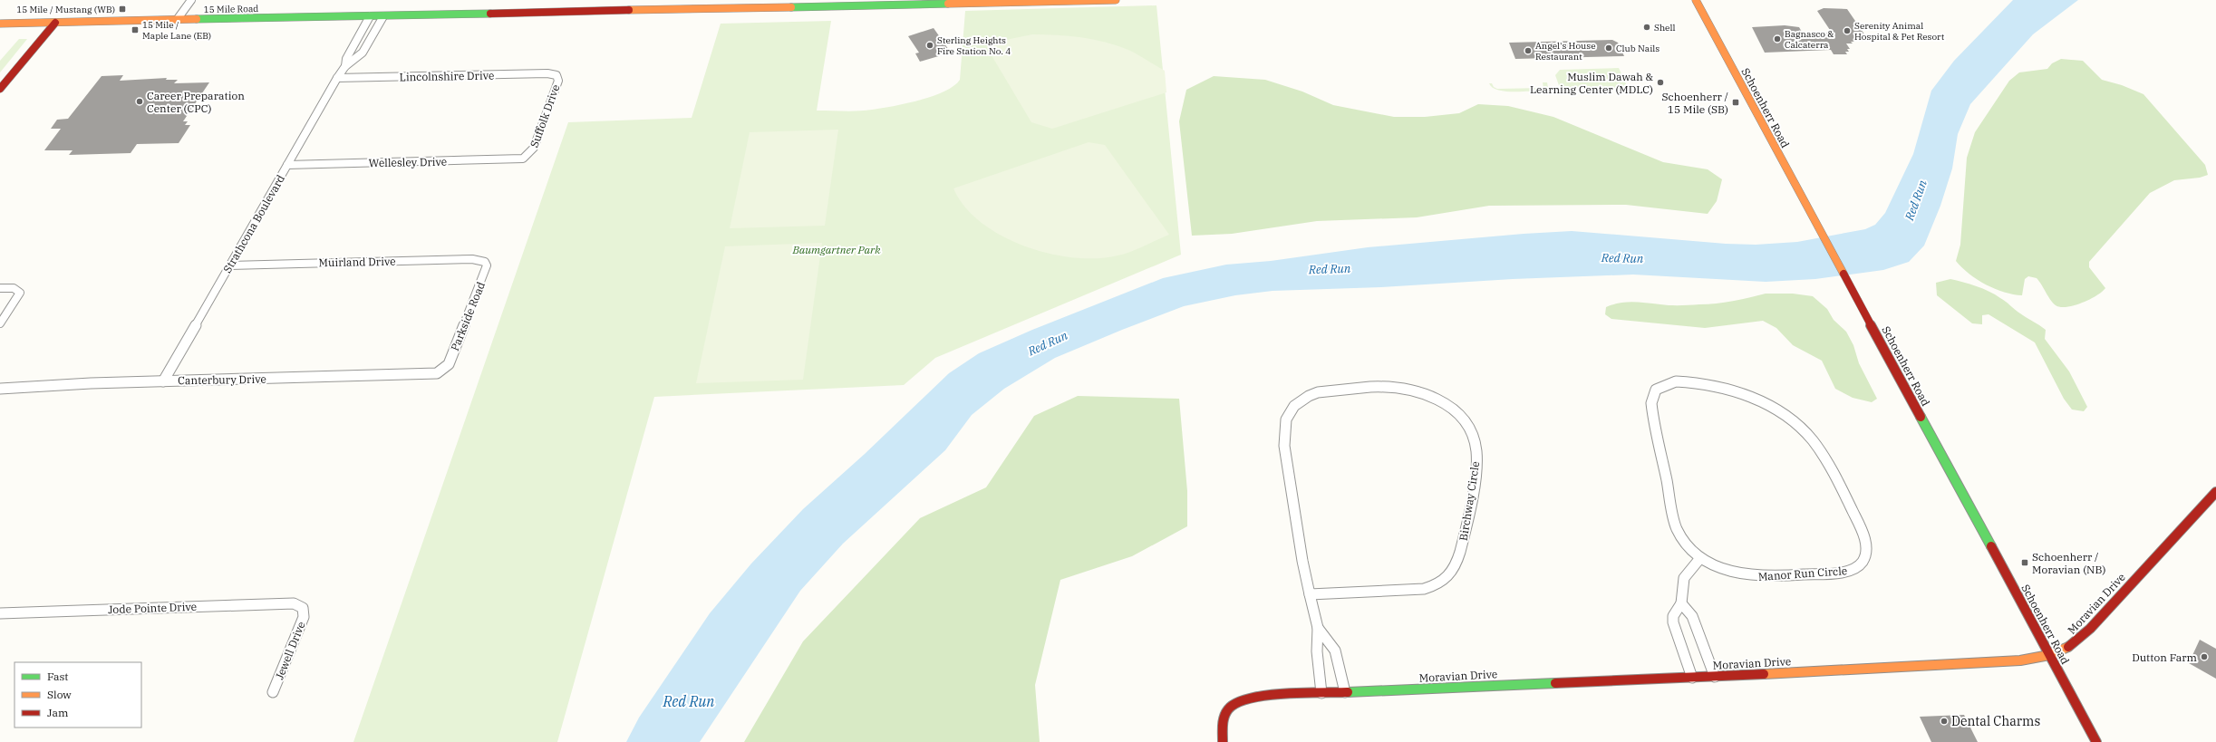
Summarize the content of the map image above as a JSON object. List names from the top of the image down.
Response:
{
  "streets": {
    "main road": ["15 Mile Road", "Schoenherr Road", "Moravian Drive"],
    "street": [
      "Lincolnshire Drive",
      "Suffolk Drive",
      "Wellesley Drive",
      "Strathcona Boulevard",
      "Muirland Drive",
      "Parkside Road",
      "Canterbury Drive",
      "Birchway Circle",
      "Manor Run Circle",
      "Jode Pointe Drive",
      "Jewell Drive"
    ]
  },
  "crossings": [
    ["15 Mile Road", "Strathcona Boulevard"],
    ["Lincolnshire Drive", "Suffolk Drive"],
    ["Lincolnshire Drive", "Strathcona Boulevard"],
    ["Schoenherr Road", "Moravian Drive"],
    ["Suffolk Drive", "Wellesley Drive"],
    ["Wellesley Drive", "Strathcona Boulevard"],
    ["Strathcona Boulevard", "Muirland Drive"],
    ["Strathcona Boulevard", "Canterbury Drive"],
    ["Muirland Drive", "Parkside Road"],
    ["Parkside Road", "Canterbury Drive"],
    ["Birchway Circle", "Moravian Drive"],
    ["Jode Pointe Drive", "Jewell Drive"]
  ],
  "water": ["Red Run"],
  "parks": ["Baumgartner Park"],
  "places": {
    "transit": [
      "15 Mile / Mustang (WB)",
      "15 Mile / Maple Lane (EB)",
      "Schoenherr / 15 Mile (SB)",
      "Schoenherr / Moravian (NB)"
    ],
    "other": [
      "Shell",
      "Serenity Animal Hospital & Pet Resort",
      "Bagnasco & Calcaterra",
      "Sterling Heights Fire Station No. 4",
      "Club Nails",
      "Angel's House Restaurant",
      "Muslim Dawah & Learning Center (MDLC)",
      "Career Preparation Center (CPC)",
      "Dutton Farm",
      "Dental Charms"
    ]
  },
  "legend": ["Fast", "Slow", "Jam"]
}
